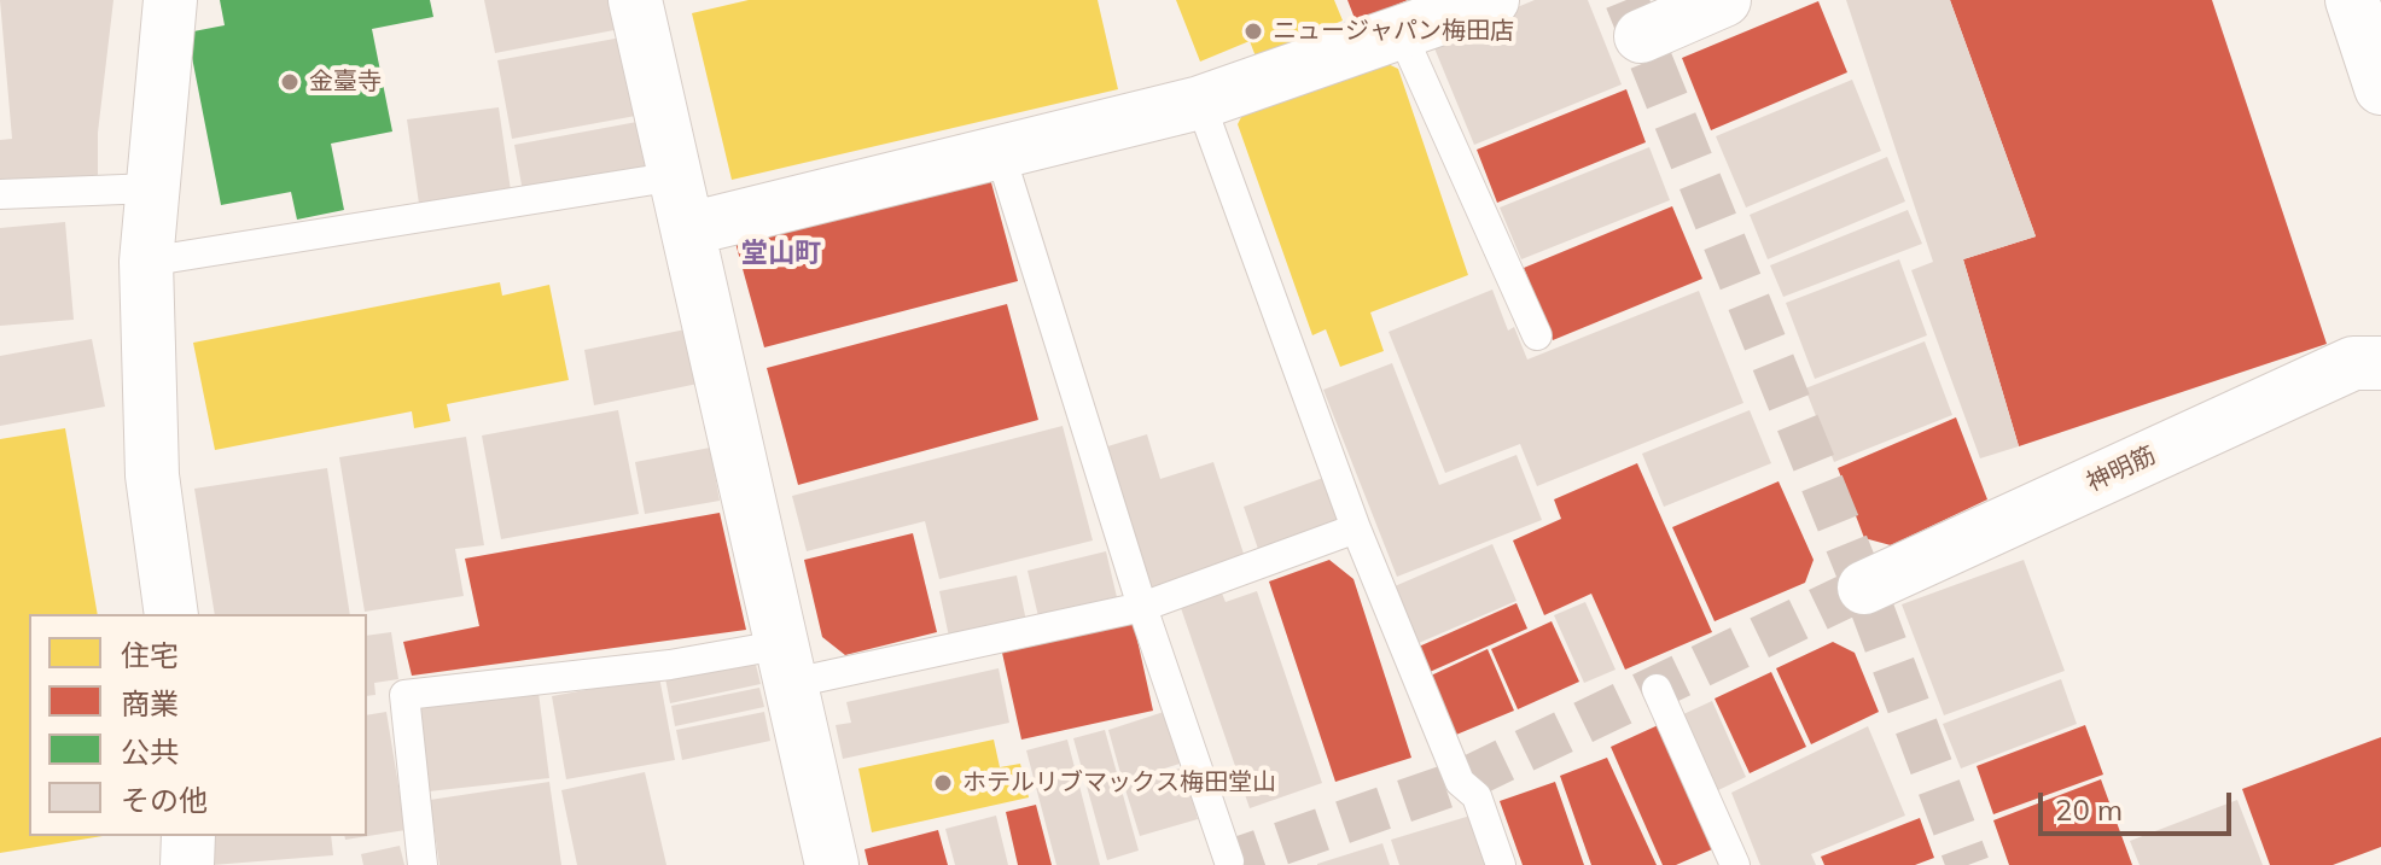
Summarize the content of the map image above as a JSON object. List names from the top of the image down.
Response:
{
  "streets": {
    "street": ["神明筋"]
  },
  "districts": ["堂山町"],
  "places": ["ニュージャパン梅田店", "金臺寺", "ホテルリブマックス梅田堂山"],
  "legend": [
    "住宅",
    "商業",
    "公共",
    "その他"
  ],
  "scale_bar": "20 m"
}
